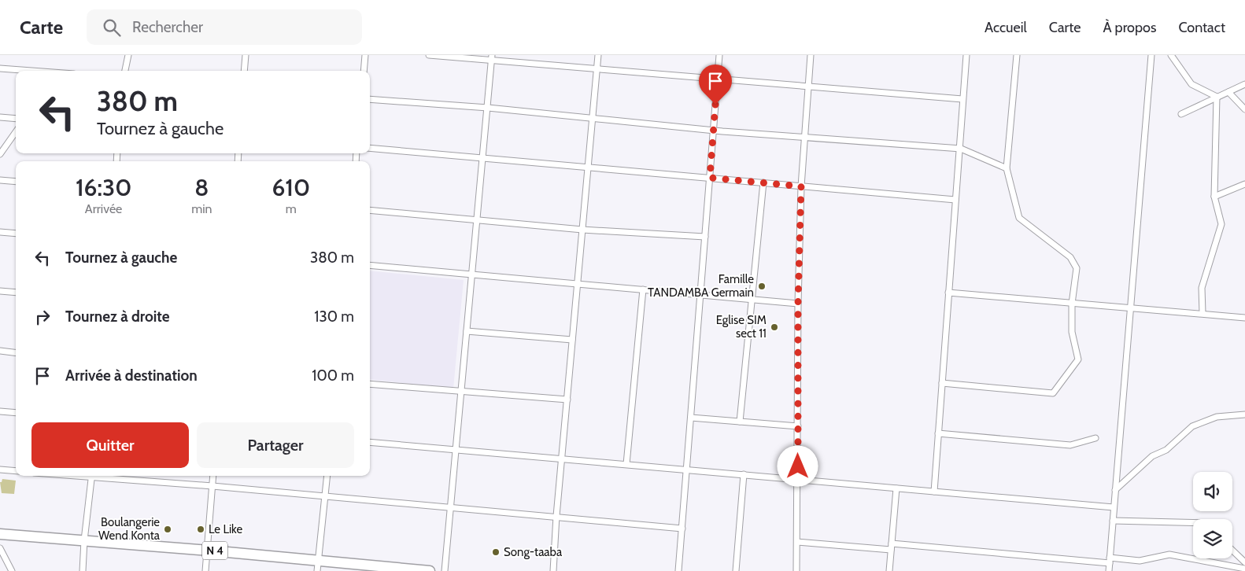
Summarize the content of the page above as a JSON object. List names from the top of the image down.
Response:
{
  "streets": {
    "highway": ["N 4"]
  },
  "places": [
    "Famille TANDAMBA Germain",
    "Eglise SIM sect 11",
    "Boulangerie Wend Konta",
    "Le Like",
    "Song-taaba"
  ],
  "page": {
    "header": "Carte",
    "search": "Rechercher",
    "nav": [
      "Accueil",
      "Carte",
      "À propos",
      "Contact"
    ],
    "turn": ["380 m", "Tournez à gauche"],
    "eta": [
      "16:30",
      "Arrivée",
      "8",
      "min",
      "610",
      "m"
    ],
    "list": [
      {
        "name": "Tournez à gauche",
        "value": "380 m"
      },
      {
        "name": "Tournez à droite",
        "value": "130 m"
      },
      {
        "name": "Arrivée à destination",
        "value": "100 m"
      }
    ],
    "buttons": ["Quitter", "Partager"]
  }
}
